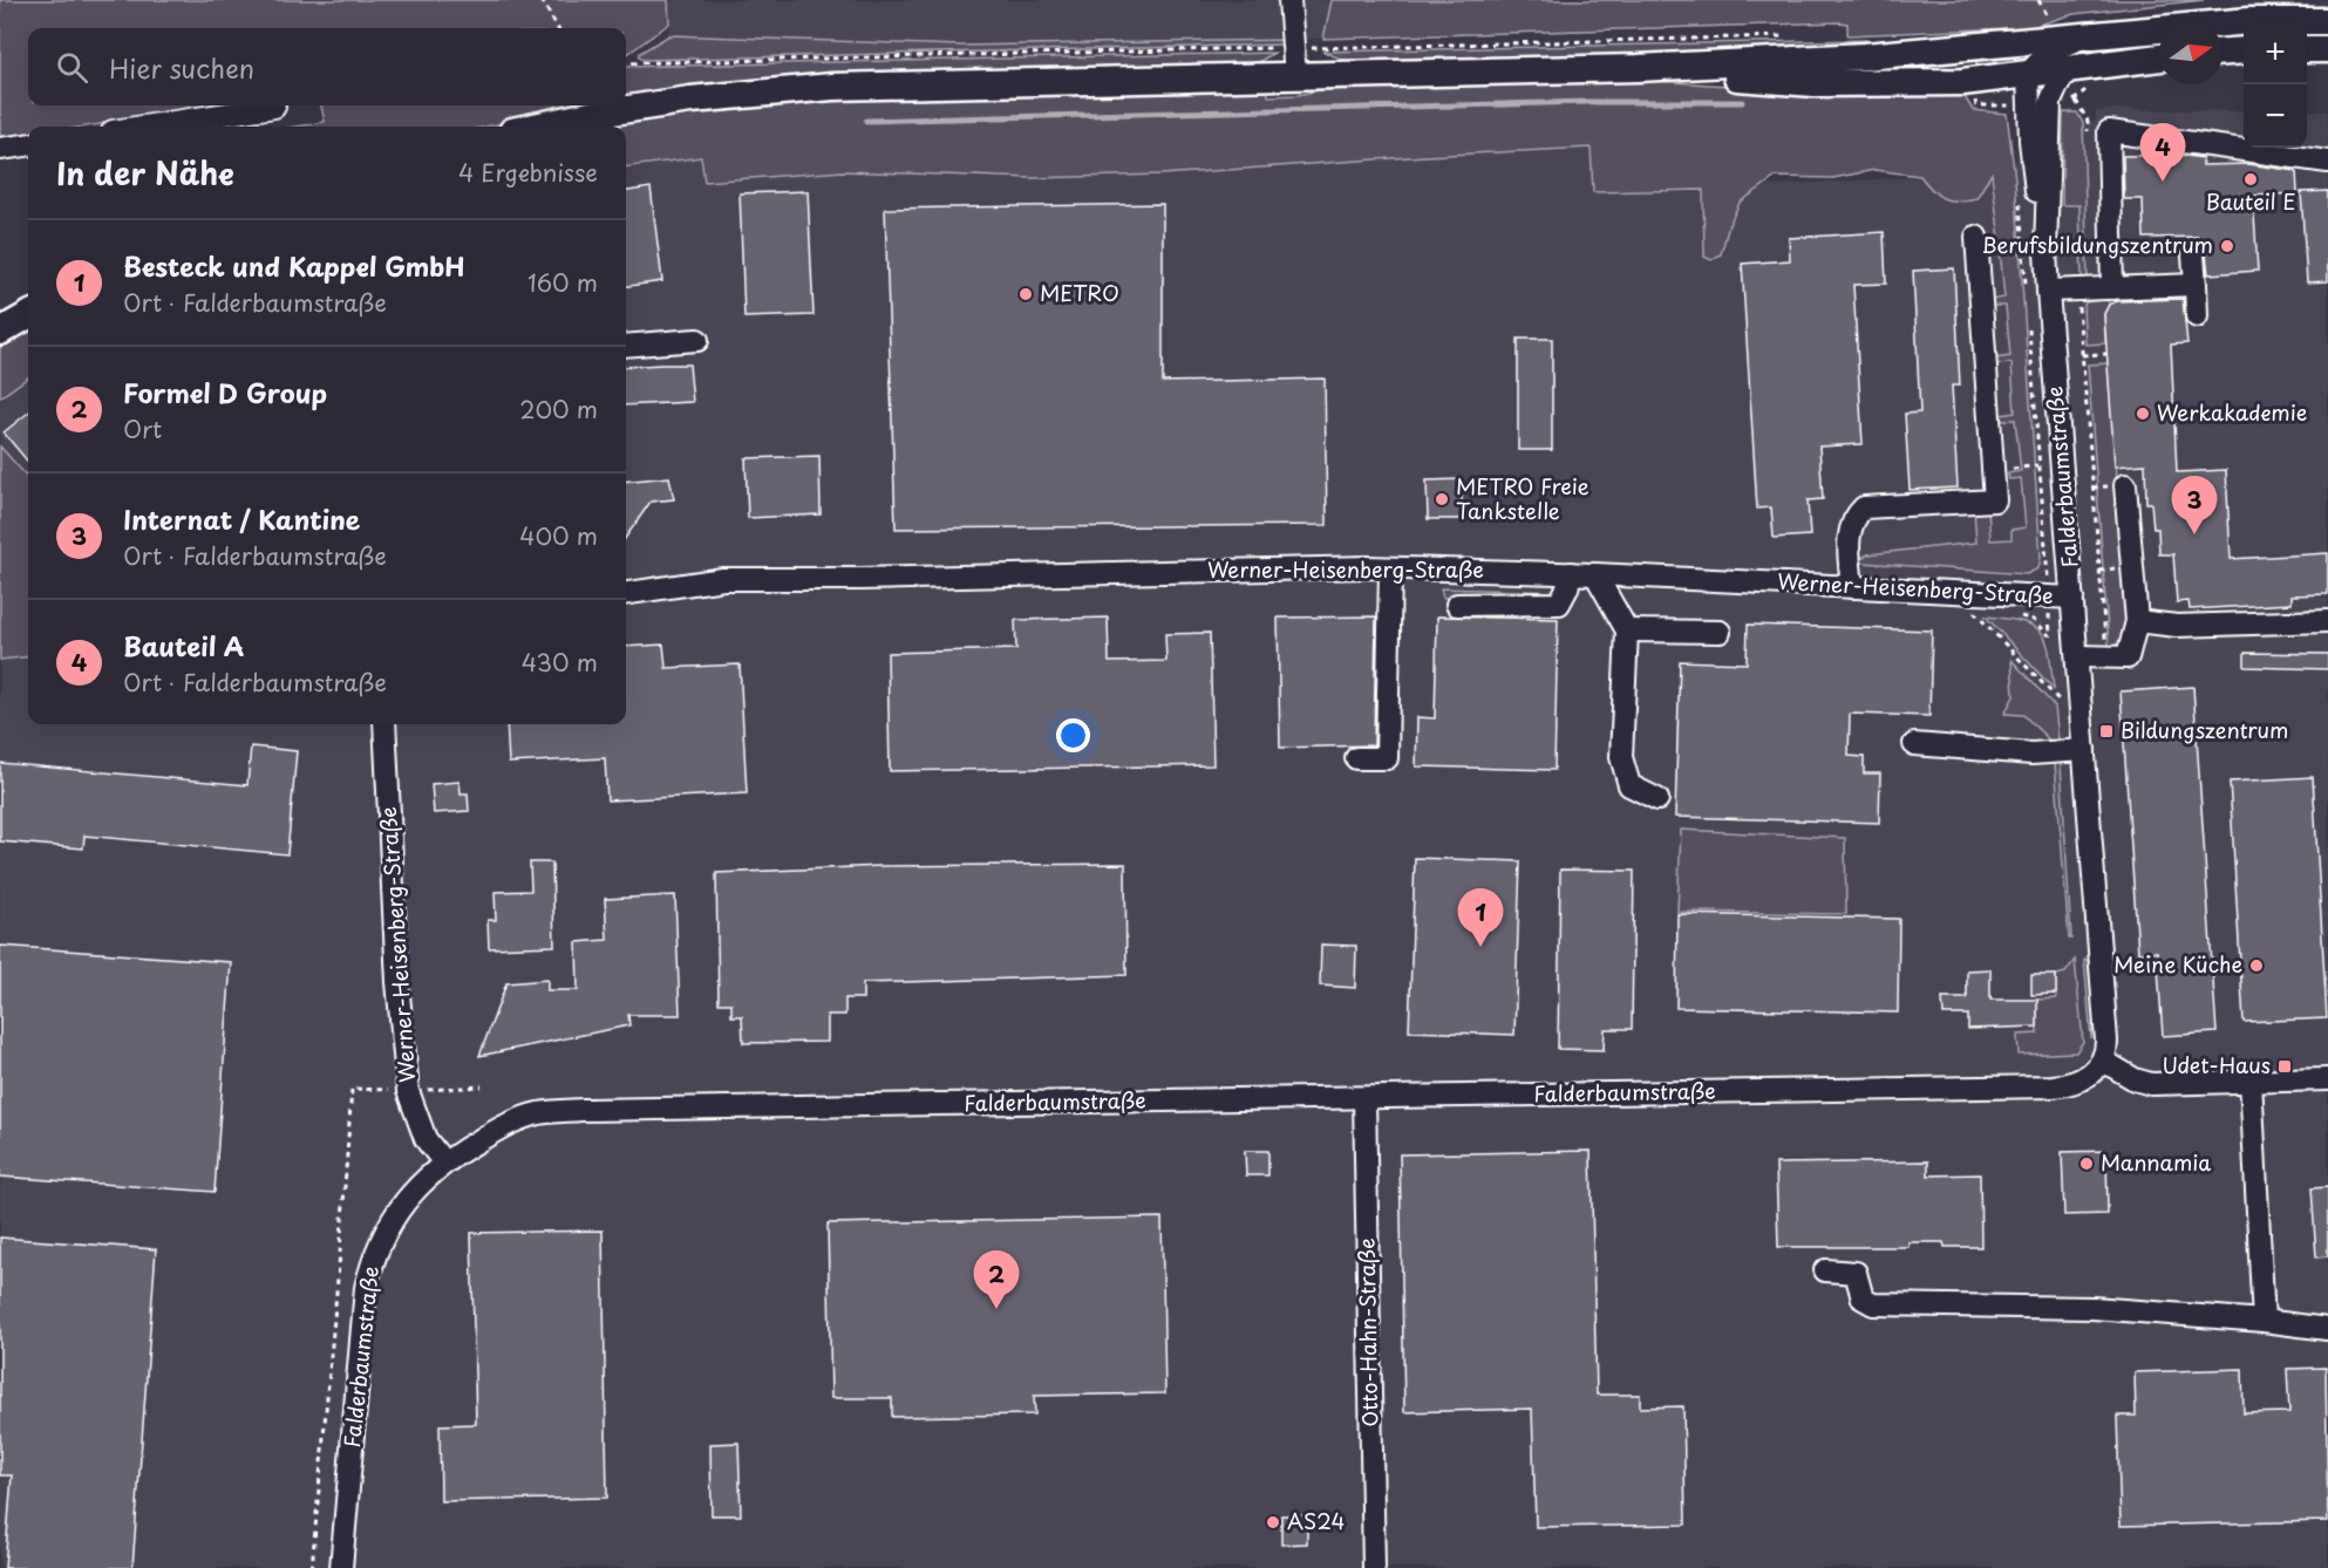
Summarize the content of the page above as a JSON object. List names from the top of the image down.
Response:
{
  "streets": {
    "street": ["Falderbaumstraße", "Werner-Heisenberg-Straße", "Otto-Hahn-Straße"]
  },
  "crossings": [
    ["Falderbaumstraße", "Werner-Heisenberg-Straße"],
    ["Falderbaumstraße", "Otto-Hahn-Straße"]
  ],
  "places": {
    "other": [
      "Bauteil E",
      "Berufsbildungszentrum",
      "METRO",
      "Werkakademie",
      "METRO Freie Tankstelle",
      "Meine Küche",
      "Mannamia",
      "AS24"
    ],
    "transit": ["Bildungszentrum", "Udet-Haus"]
  },
  "north": "right",
  "page": {
    "map_buttons": ["+", "−"],
    "search": "Hier suchen",
    "pins": [
      "4",
      "3",
      "1",
      "2"
    ],
    "heading": ["In der Nähe", "4 Ergebnisse"],
    "list": [
      {
        "mark": "1",
        "name": "Besteck und Kappel GmbH",
        "note": "Ort · Falderbaumstraße",
        "value": "160 m"
      },
      {
        "mark": "2",
        "name": "Formel D Group",
        "note": "Ort",
        "value": "200 m"
      },
      {
        "mark": "3",
        "name": "Internat / Kantine",
        "note": "Ort · Falderbaumstraße",
        "value": "400 m"
      },
      {
        "mark": "4",
        "name": "Bauteil A",
        "note": "Ort · Falderbaumstraße",
        "value": "430 m"
      }
    ]
  }
}
